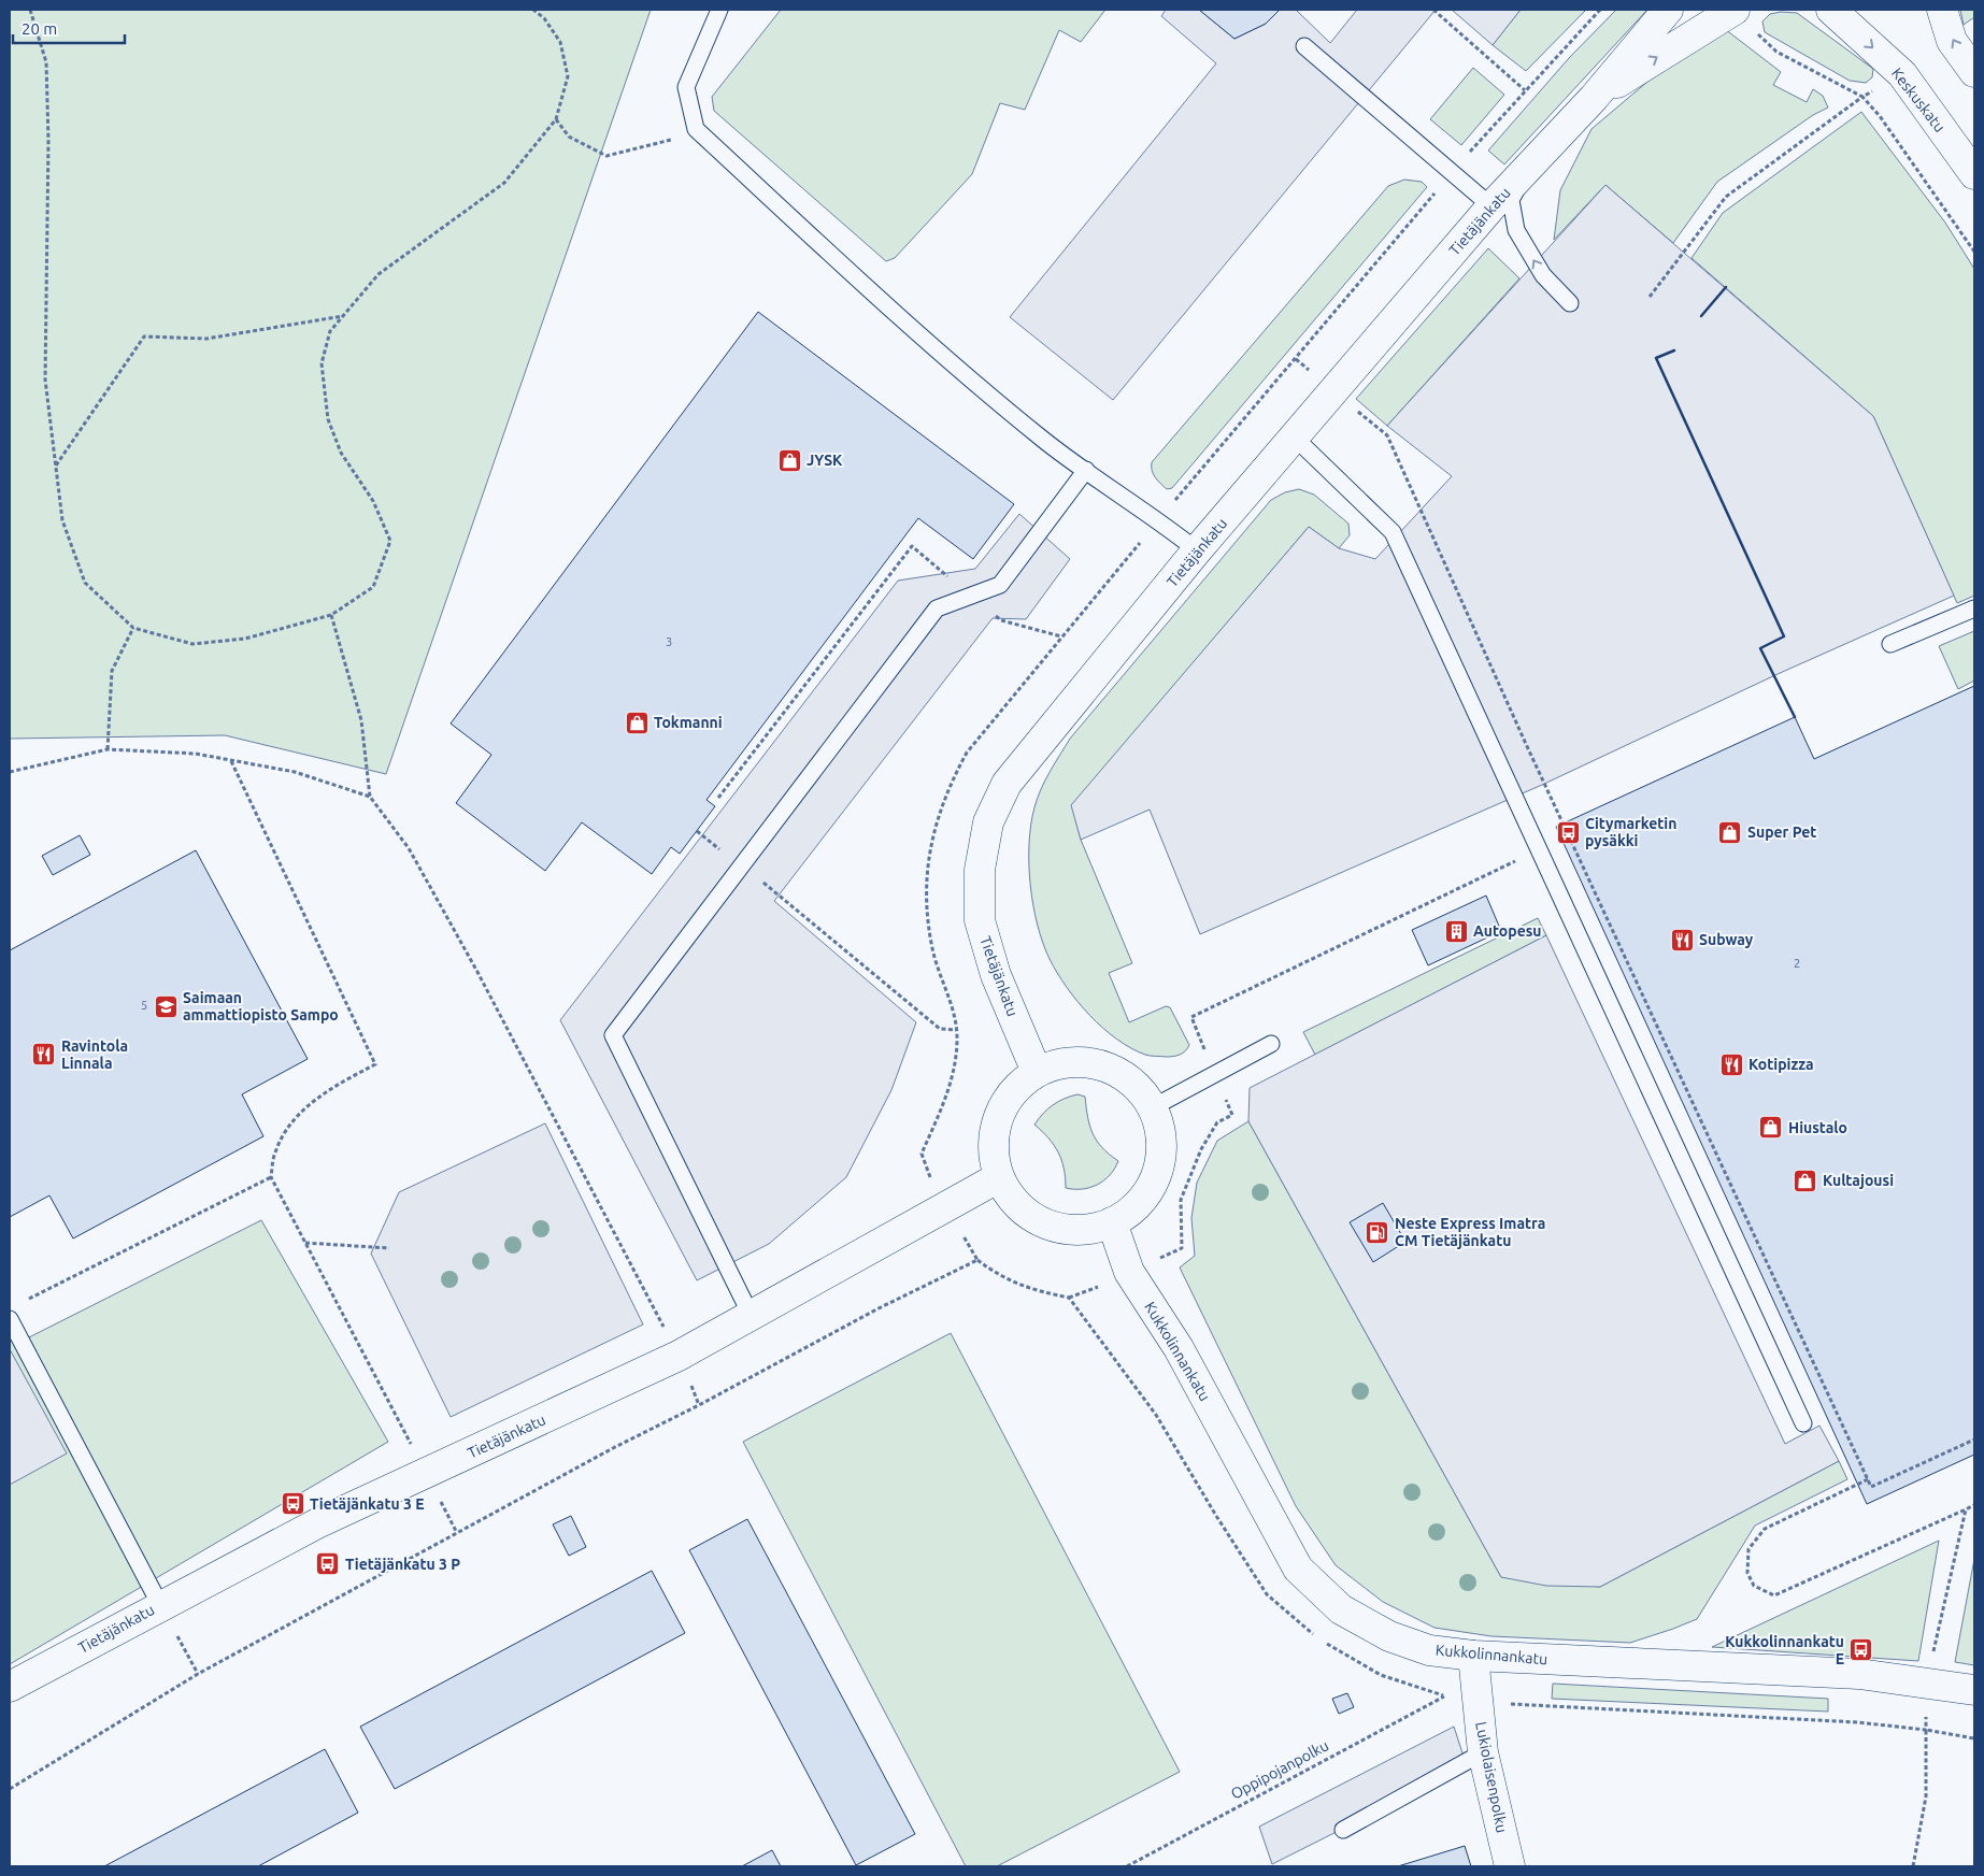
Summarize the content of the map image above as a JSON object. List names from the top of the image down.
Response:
{
  "streets": {
    "street": [
      "Keskuskatu",
      "Tietäjänkatu",
      "Kukkolinnankatu",
      "Lukiolaisenpolku"
    ],
    "path": ["Oppipojanpolku"]
  },
  "crossings": [
    ["Tietäjänkatu", "Kukkolinnankatu"],
    ["Kukkolinnankatu", "Lukiolaisenpolku"]
  ],
  "places": {
    "shop": [
      "JYSK",
      "Tokmanni",
      "Super Pet",
      "Hiustalo",
      "Kultajousi"
    ],
    "bus stop": [
      "Citymarketin pysäkki",
      "Tietäjänkatu 3 E",
      "Tietäjänkatu 3 P",
      "Kukkolinnankatu E"
    ],
    "building": ["Autopesu"],
    "restaurant": ["Subway", "Ravintola Linnala", "Kotipizza"],
    "school or university": ["Saimaan ammattiopisto Sampo"],
    "fuel station": ["Neste Express Imatra CM Tietäjänkatu"]
  },
  "house_numbers": ["3", "2", "5"],
  "scale_bar": "20 m"
}
